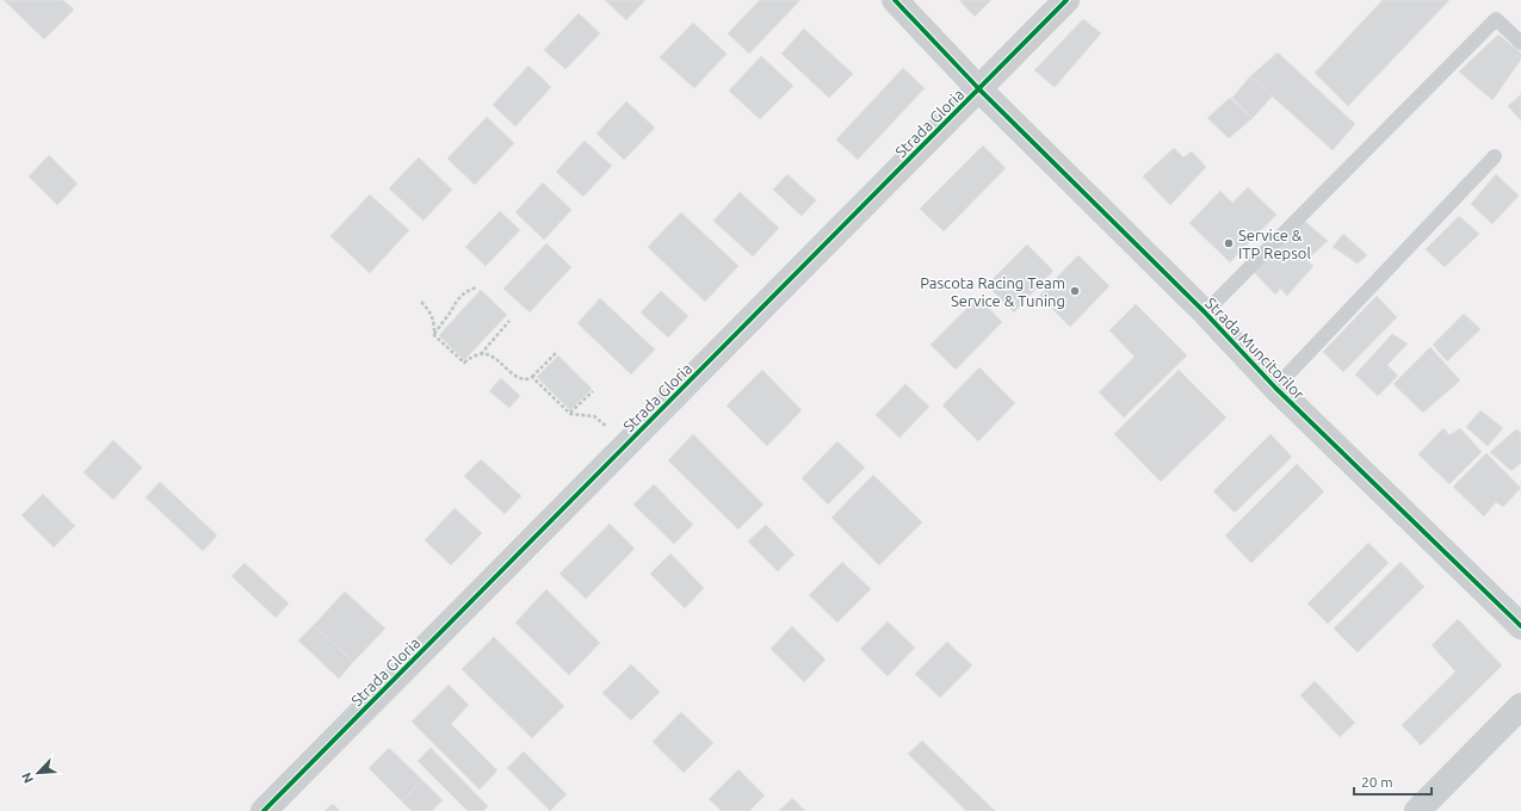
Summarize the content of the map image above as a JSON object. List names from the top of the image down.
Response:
{
  "streets": {
    "street": ["Strada Gloria", "Strada Muncitorilor"]
  },
  "crossings": [
    ["Strada Gloria", "Strada Muncitorilor"]
  ],
  "places": ["Service & ITP Repsol", "Pascota Racing Team Service & Tuning"],
  "scale_bar": "20 m",
  "north": "bottom left"
}
